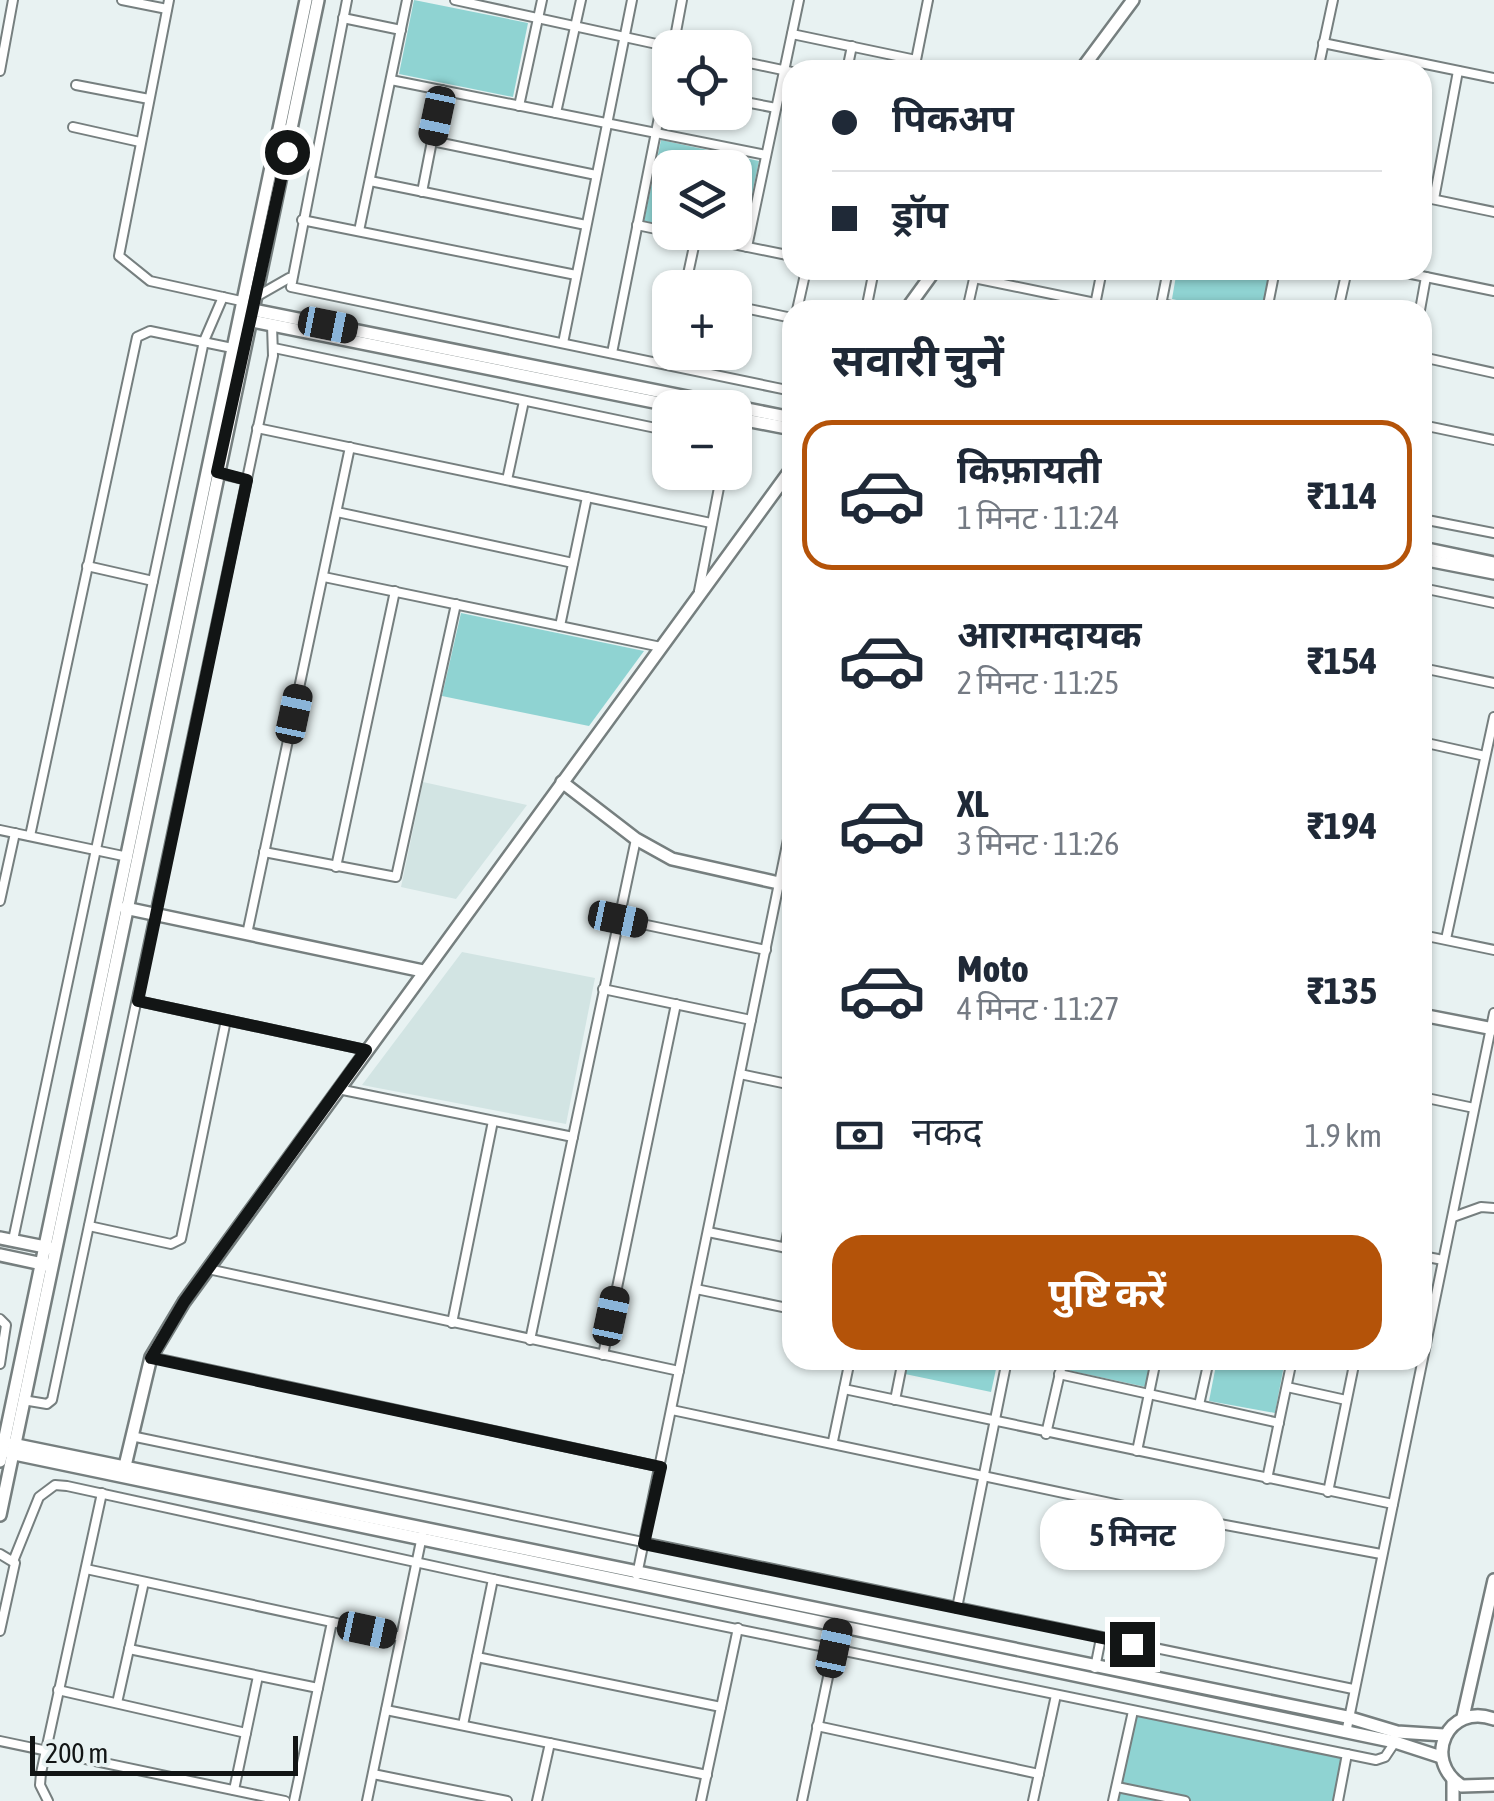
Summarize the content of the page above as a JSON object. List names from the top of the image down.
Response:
{
  "scale_bar": "200 m",
  "page": {
    "map_buttons": ["+", "−"],
    "banner": ["पिकअप", "ड्रॉप"],
    "heading": "सवारी चुनें",
    "list": [
      {
        "name": "किफ़ायती",
        "note": "1 मिनट · 11:24",
        "value": "₹114"
      },
      {
        "name": "आरामदायक",
        "note": "2 मिनट · 11:25",
        "value": "₹154"
      },
      {
        "name": "XL",
        "note": "3 मिनट · 11:26",
        "value": "₹194"
      },
      {
        "name": "Moto",
        "note": "4 मिनट · 11:27",
        "value": "₹135"
      }
    ],
    "pay": ["नकद", "1.9 km"],
    "buttons": "पुष्टि करें",
    "bubble": "5 मिनट",
    "scale": "200 m"
  }
}
